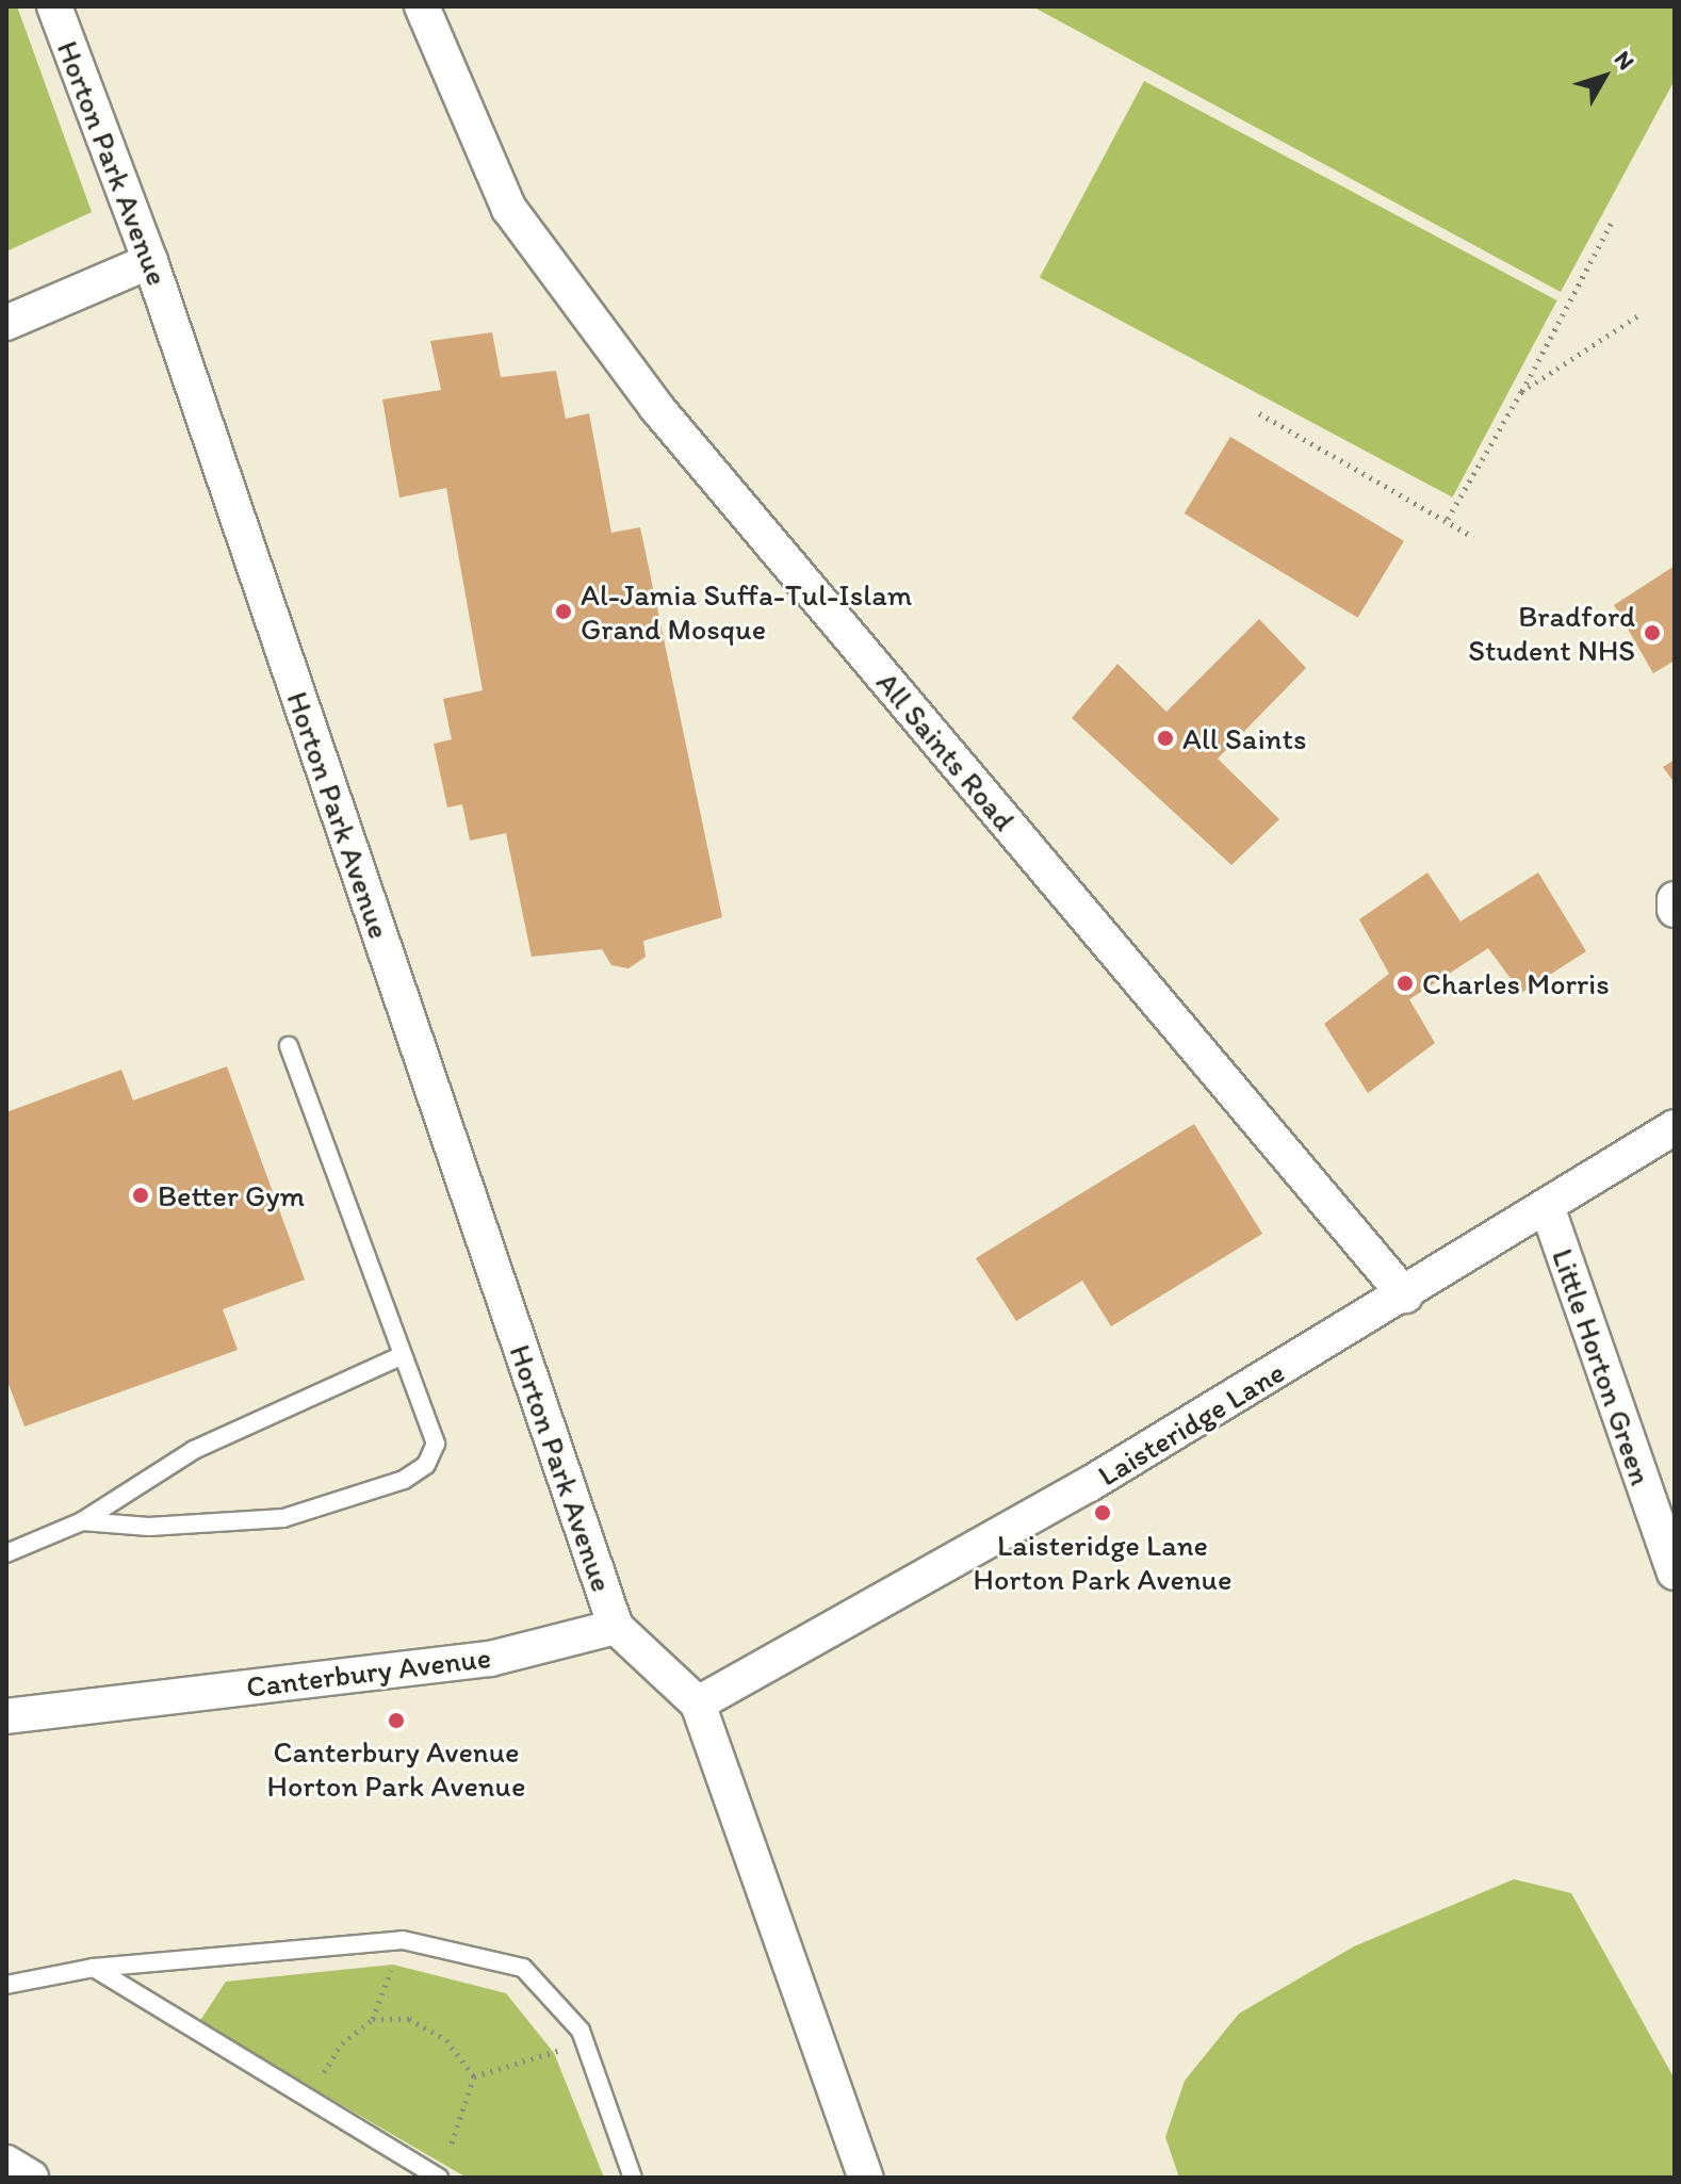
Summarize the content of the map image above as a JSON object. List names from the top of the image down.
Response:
{
  "streets": {
    "street": [
      "Horton Park Avenue",
      "All Saints Road",
      "Little Horton Green",
      "Laisteridge Lane",
      "Canterbury Avenue"
    ]
  },
  "crossings": [
    ["Horton Park Avenue", "Canterbury Avenue"],
    ["All Saints Road", "Laisteridge Lane"],
    ["Little Horton Green", "Laisteridge Lane"]
  ],
  "places": [
    "Al-Jamia Suffa-Tul-Islam Grand Mosque",
    "Bradford Student NHS",
    "All Saints",
    "Charles Morris",
    "Better Gym",
    "Laisteridge Lane Horton Park Avenue",
    "Canterbury Avenue Horton Park Avenue"
  ],
  "north": "top right"
}
